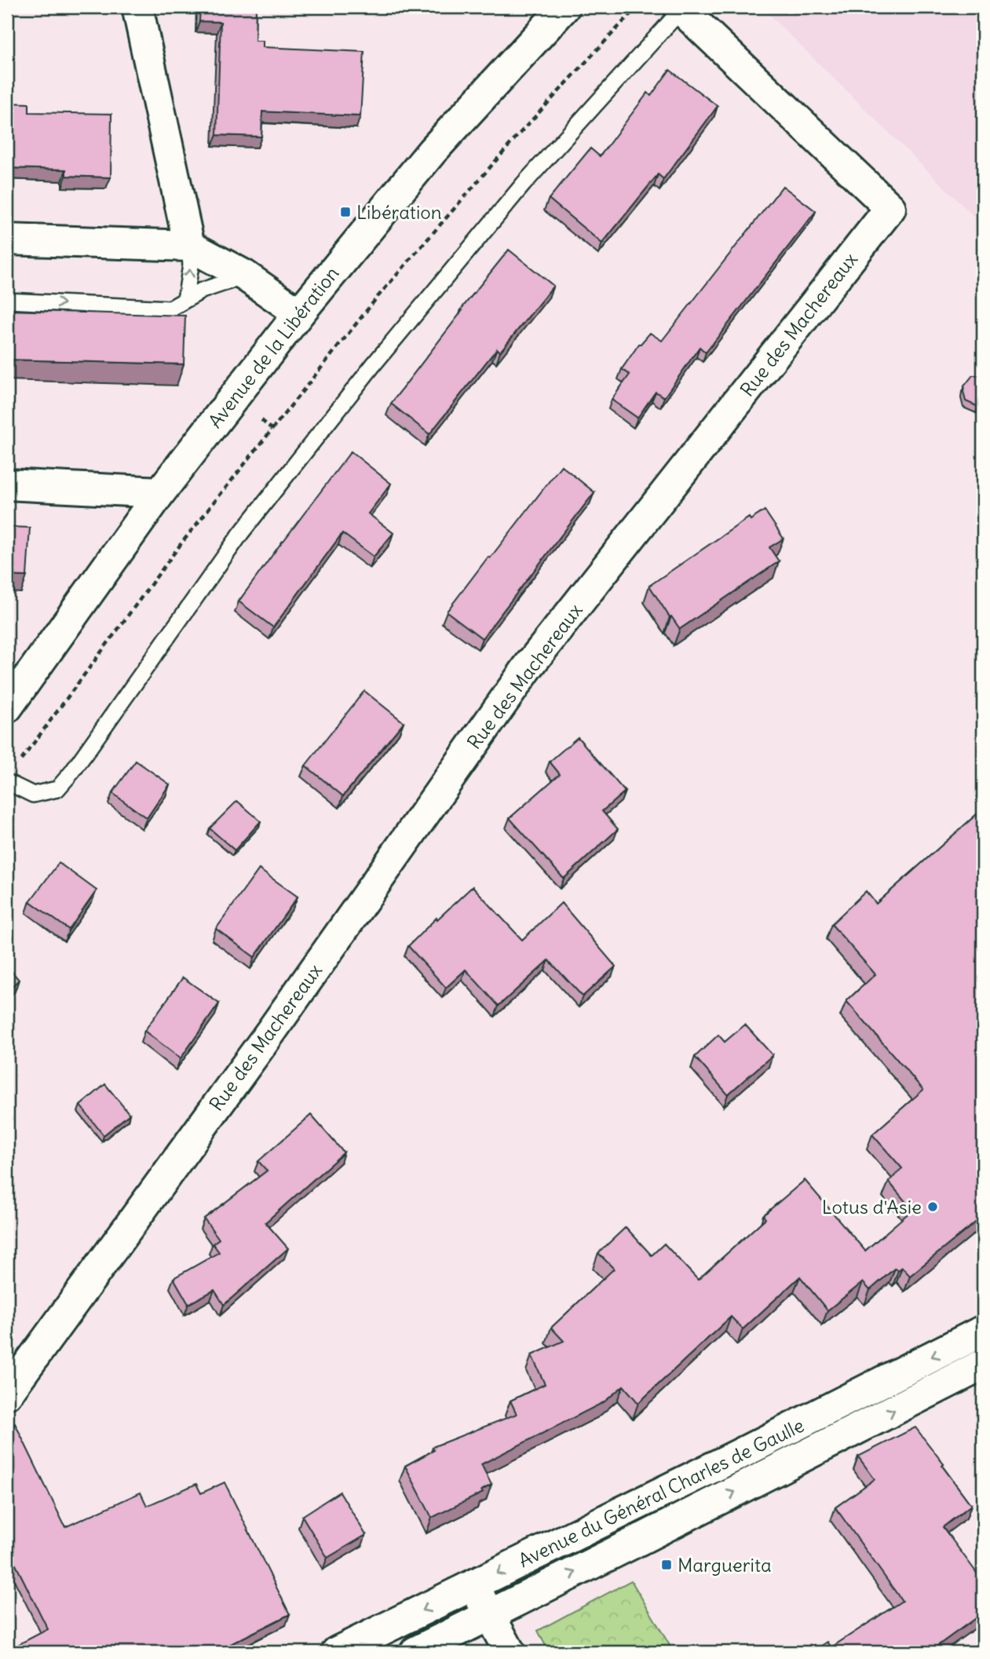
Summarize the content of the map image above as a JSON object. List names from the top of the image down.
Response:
{
  "streets": {
    "street": ["Rue des Machereaux", "Avenue de la Libération", "Avenue du Général Charles de Gaulle"]
  },
  "places": {
    "transit": ["Libération", "Marguerita"],
    "other": ["Lotus d'Asie"]
  }
}
